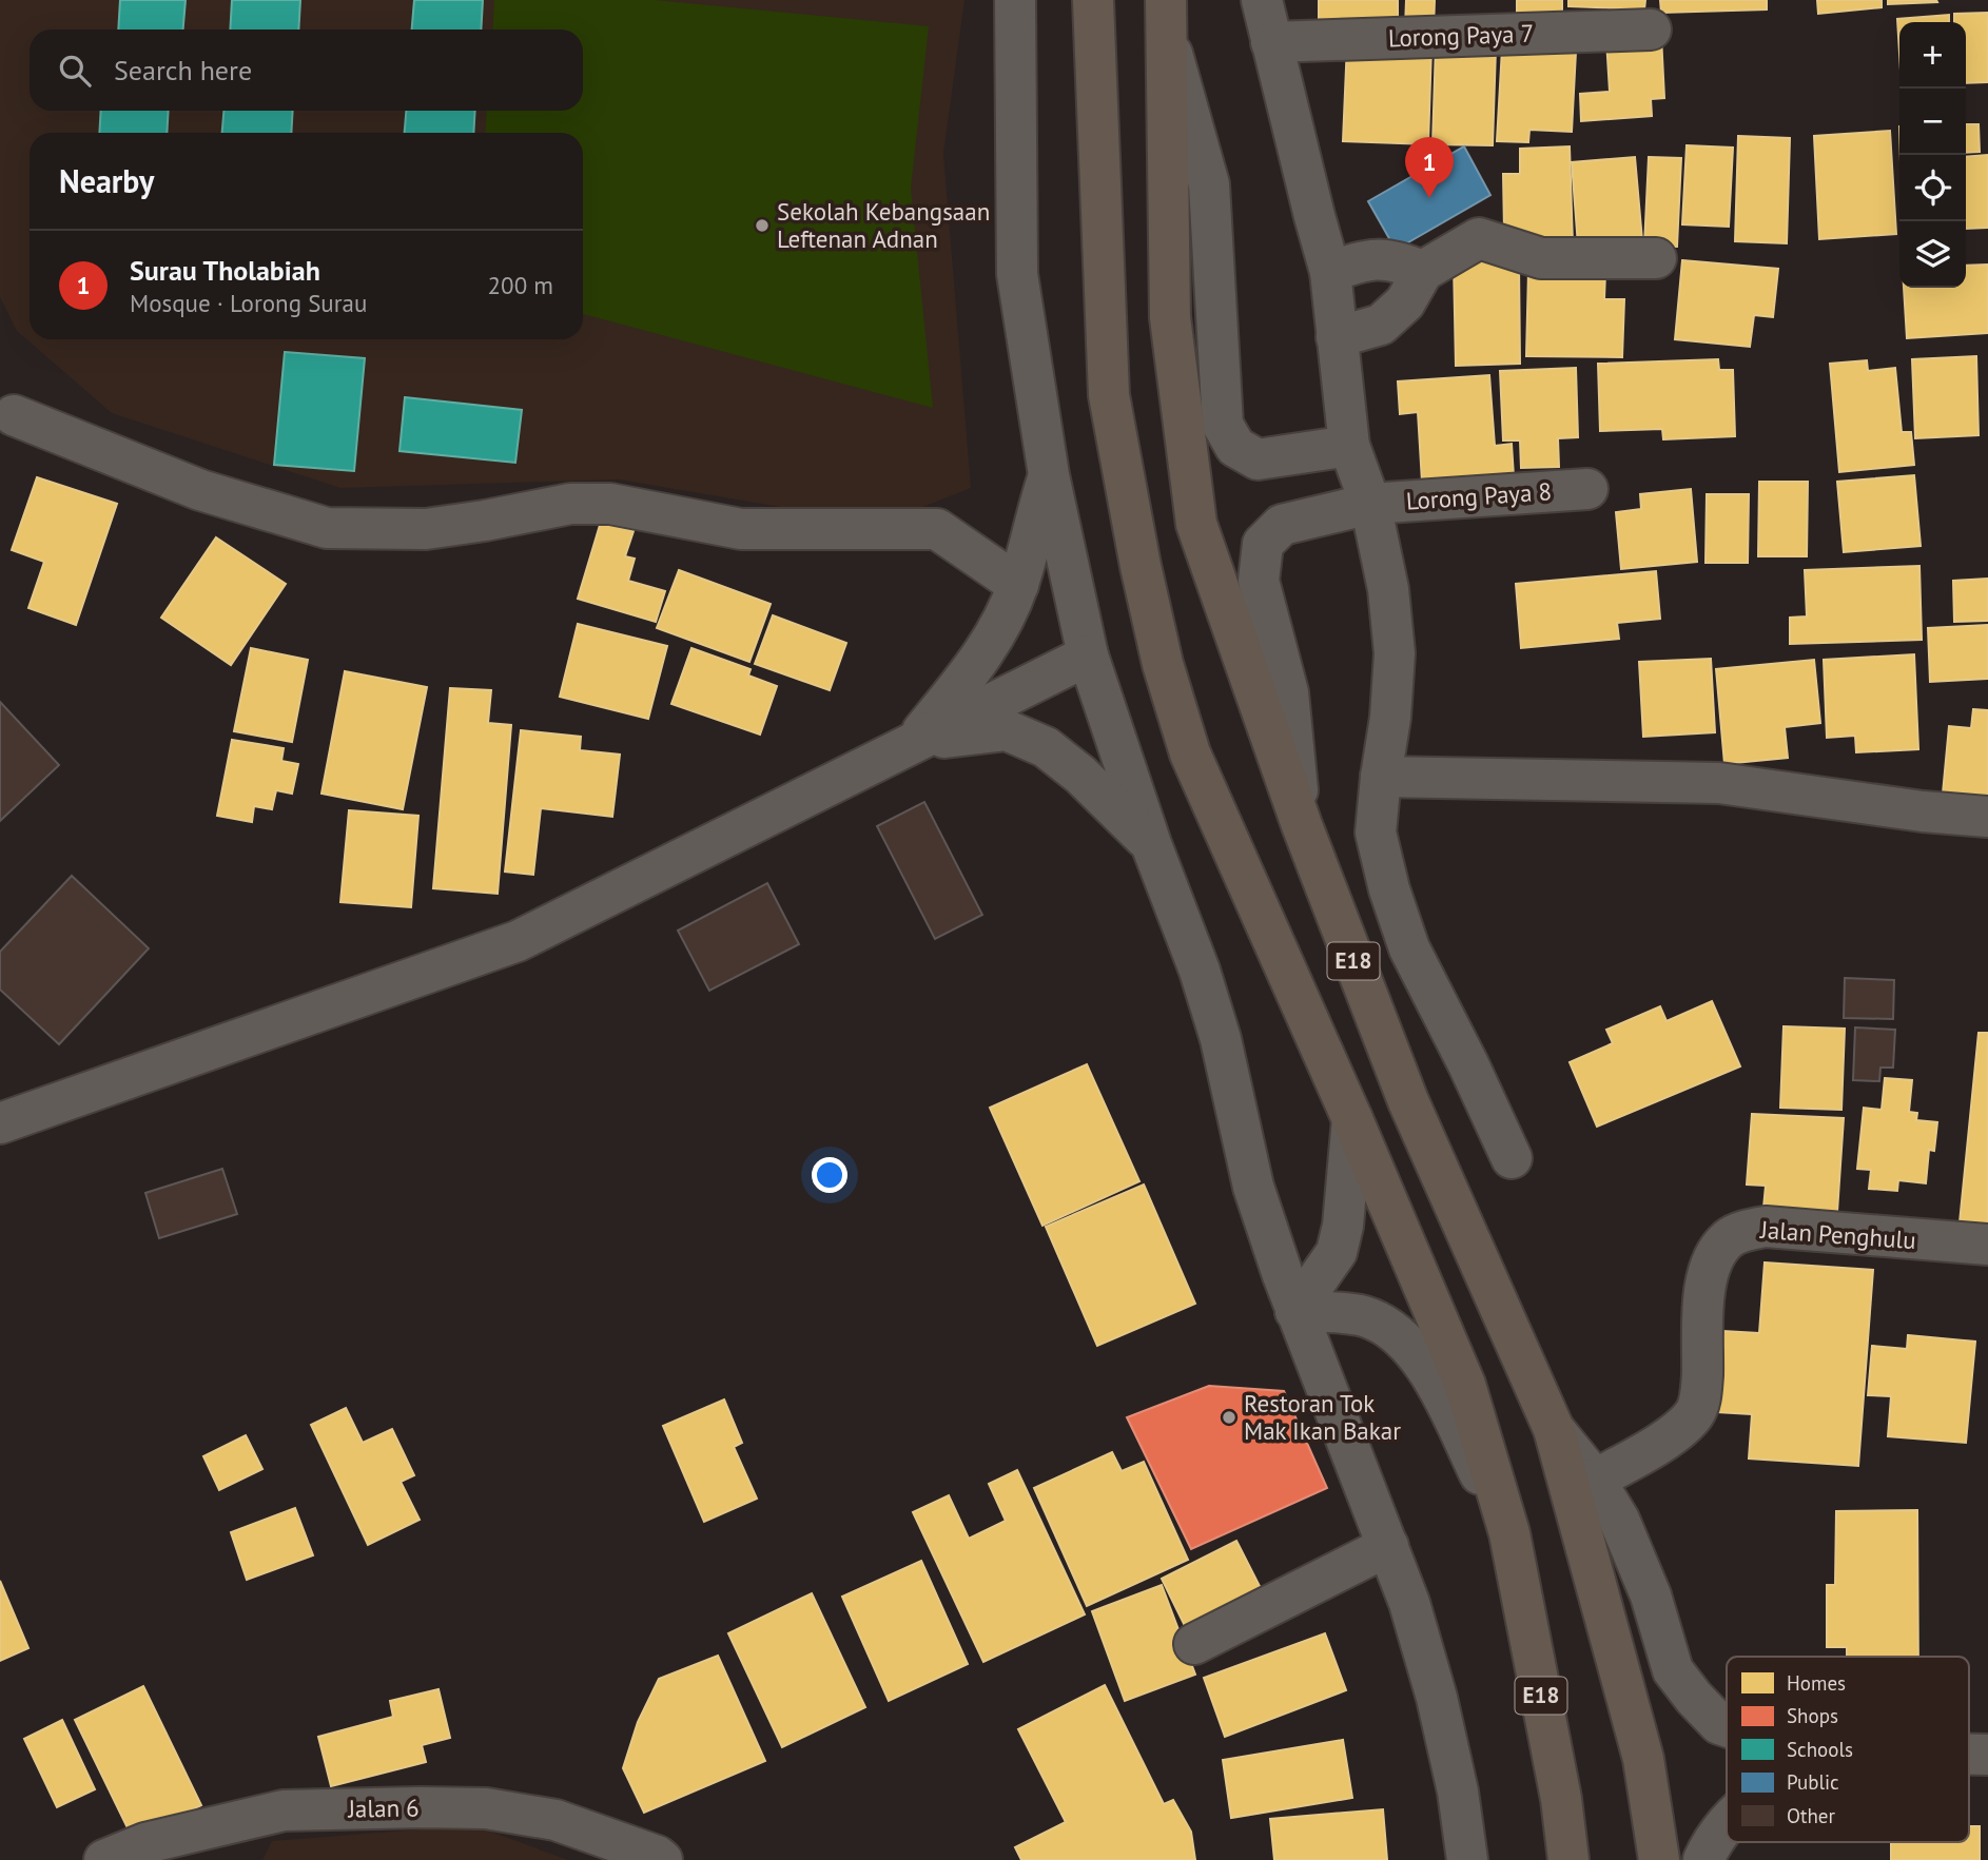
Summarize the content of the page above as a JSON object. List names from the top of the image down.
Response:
{
  "streets": {
    "highway": ["E18"],
    "street": [
      "Lorong Paya 7",
      "Lorong Paya 8",
      "Jalan Penghulu",
      "Jalan 6"
    ]
  },
  "crossings": [
    ["Lorong Paya 8", "E18"]
  ],
  "places": ["Sekolah Kebangsaan Leftenan Adnan", "Restoran Tok Mak Ikan Bakar"],
  "legend": [
    "Homes",
    "Shops",
    "Schools",
    "Public",
    "Other"
  ],
  "page": {
    "map_buttons": ["+", "−"],
    "search": "Search here",
    "heading": "Nearby",
    "pins": "1",
    "list": [
      {
        "mark": "1",
        "name": "Surau Tholabiah",
        "note": "Mosque · Lorong Surau",
        "value": "200 m"
      }
    ]
  }
}
